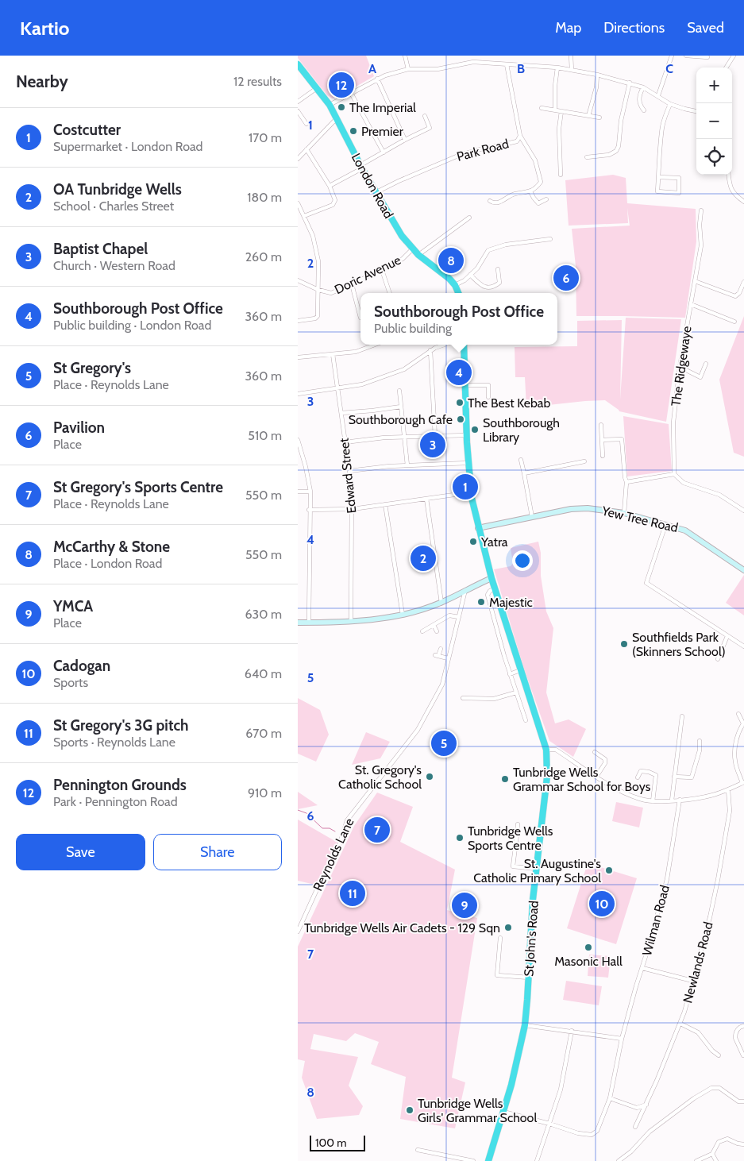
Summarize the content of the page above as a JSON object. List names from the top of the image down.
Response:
{
  "streets": {
    "highway": ["London Road", "St John's Road"],
    "street": [
      "Park Road",
      "Doric Avenue",
      "The Ridgewaye",
      "Edward Street",
      "Yew Tree Road",
      "Reynolds Lane",
      "Wilman Road",
      "Newlands Road"
    ]
  },
  "crossings": [
    ["Park Road", "London Road"],
    ["London Road", "Doric Avenue"]
  ],
  "places": [
    "The Imperial",
    "Premier",
    "The Best Kebab",
    "Southborough Cafe",
    "Southborough Library",
    "Yatra",
    "Majestic",
    "Southfields Park (Skinners School)",
    "St. Gregory's Catholic School",
    "Tunbridge Wells Grammar School for Boys",
    "Tunbridge Wells Sports Centre",
    "St. Augustine's Catholic Primary School",
    "Tunbridge Wells Air Cadets - 129 Sqn",
    "Masonic Hall",
    "Tunbridge Wells Girls' Grammar School"
  ],
  "scale_bar": "100 m",
  "page": {
    "header": "Kartio",
    "nav": ["Map", "Directions", "Saved"],
    "heading": ["Nearby", "12 results"],
    "map_buttons": ["+", "−"],
    "pins": [
      "12",
      "8",
      "6",
      "4",
      "3",
      "1",
      "2",
      "5",
      "7",
      "11",
      "10",
      "9"
    ],
    "list": [
      {
        "mark": "1",
        "name": "Costcutter",
        "note": "Supermarket · London Road",
        "value": "170 m"
      },
      {
        "mark": "2",
        "name": "OA Tunbridge Wells",
        "note": "School · Charles Street",
        "value": "180 m"
      },
      {
        "mark": "3",
        "name": "Baptist Chapel",
        "note": "Church · Western Road",
        "value": "260 m"
      },
      {
        "mark": "4",
        "name": "Southborough Post Office",
        "note": "Public building · London Road",
        "value": "360 m"
      },
      {
        "mark": "5",
        "name": "St Gregory's",
        "note": "Place · Reynolds Lane",
        "value": "360 m"
      },
      {
        "mark": "6",
        "name": "Pavilion",
        "note": "Place",
        "value": "510 m"
      },
      {
        "mark": "7",
        "name": "St Gregory's Sports Centre",
        "note": "Place · Reynolds Lane",
        "value": "550 m"
      },
      {
        "mark": "8",
        "name": "McCarthy & Stone",
        "note": "Place · London Road",
        "value": "550 m"
      },
      {
        "mark": "9",
        "name": "YMCA",
        "note": "Place",
        "value": "630 m"
      },
      {
        "mark": "10",
        "name": "Cadogan",
        "note": "Sports",
        "value": "640 m"
      },
      {
        "mark": "11",
        "name": "St Gregory's 3G pitch",
        "note": "Sports · Reynolds Lane",
        "value": "670 m"
      },
      {
        "mark": "12",
        "name": "Pennington Grounds",
        "note": "Park · Pennington Road",
        "value": "910 m"
      }
    ],
    "popup": ["Southborough Post Office", "Public building"],
    "buttons": ["Save", "Share"],
    "scale": "100 m"
  },
  "grid": {
    "columns": ["A", "B", "C"],
    "rows": [
      "1",
      "2",
      "3",
      "4",
      "5",
      "6",
      "7",
      "8"
    ]
  }
}
